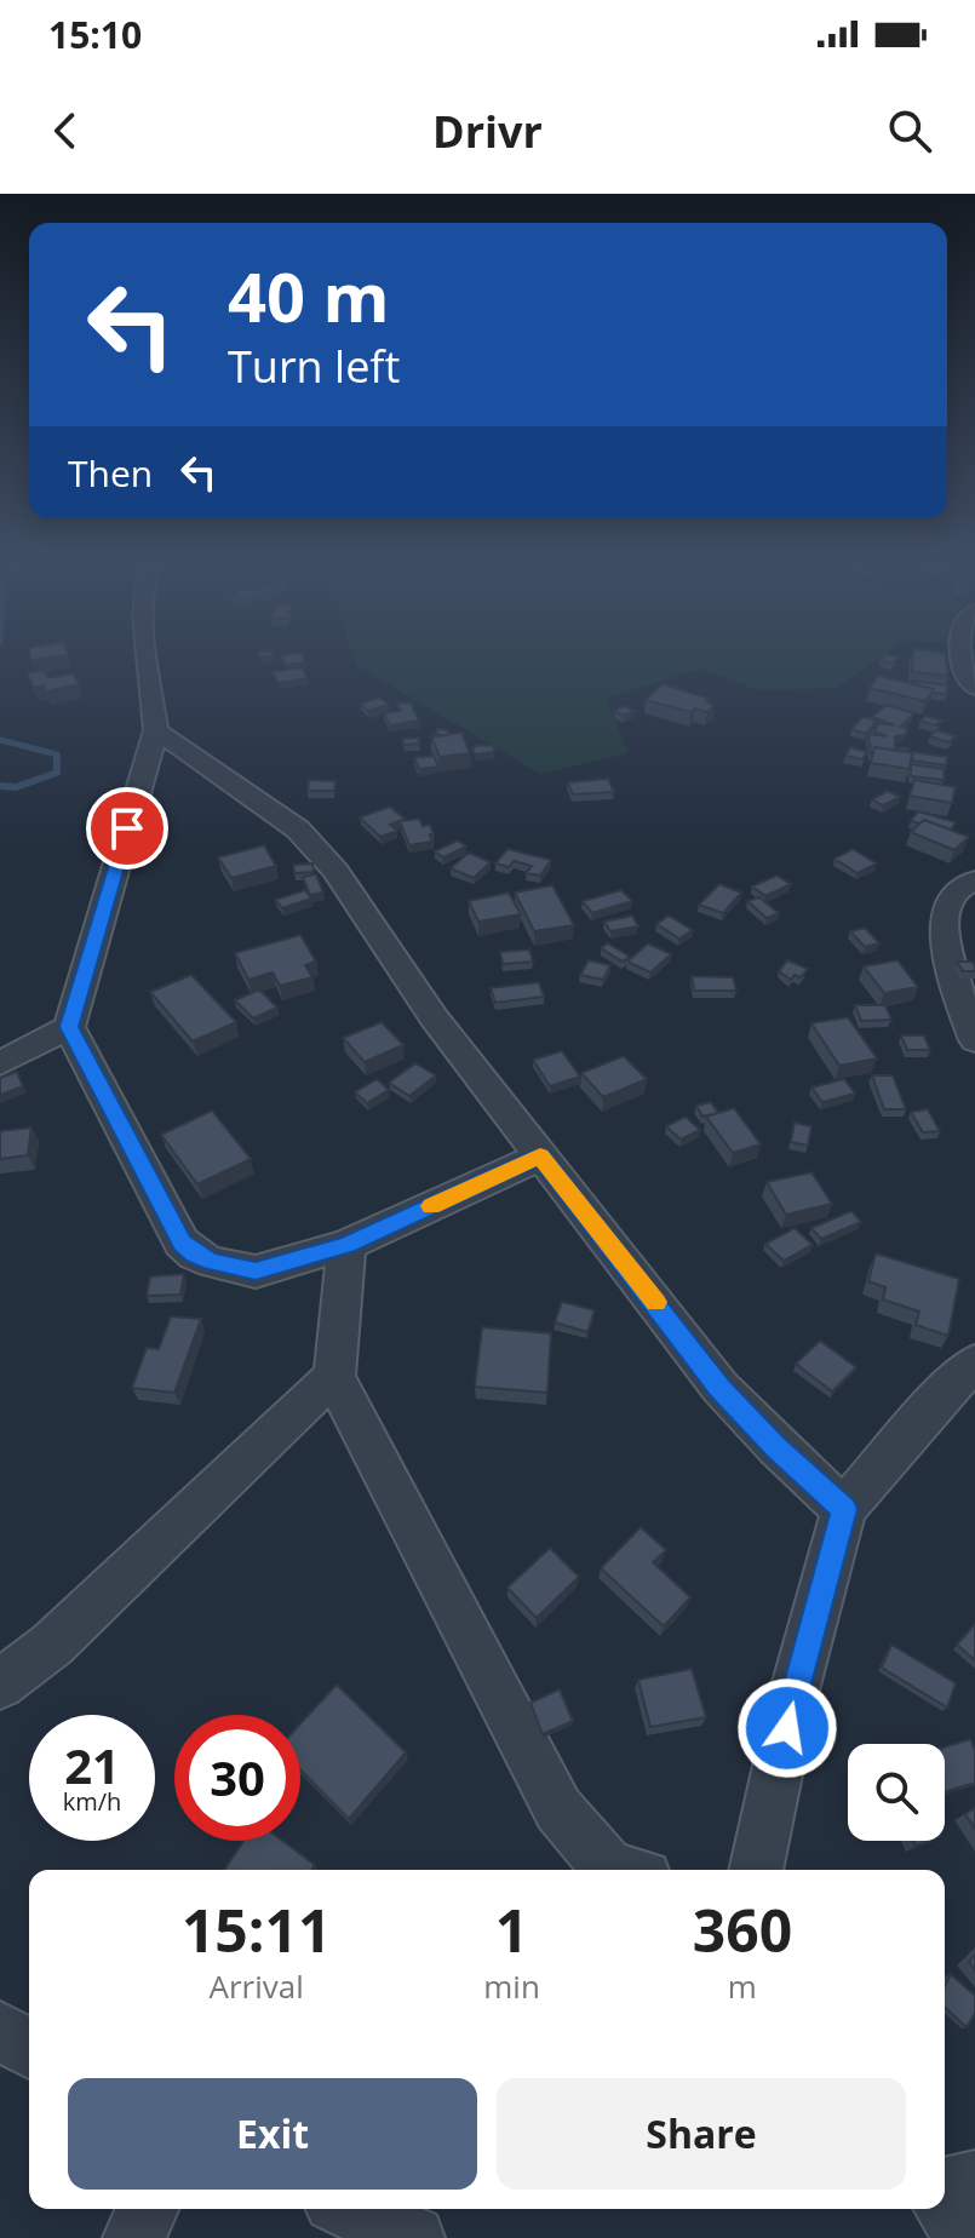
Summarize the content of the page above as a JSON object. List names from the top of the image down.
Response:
{
  "page": {
    "status": "15:10",
    "header": "Drivr",
    "turn": ["40 m", "Turn left"],
    "then": "Then",
    "speed": "21 km/h",
    "limit": "30",
    "eta": [
      "15:11",
      "Arrival",
      "1",
      "min",
      "360",
      "m"
    ],
    "buttons": ["Exit", "Share"]
  }
}
